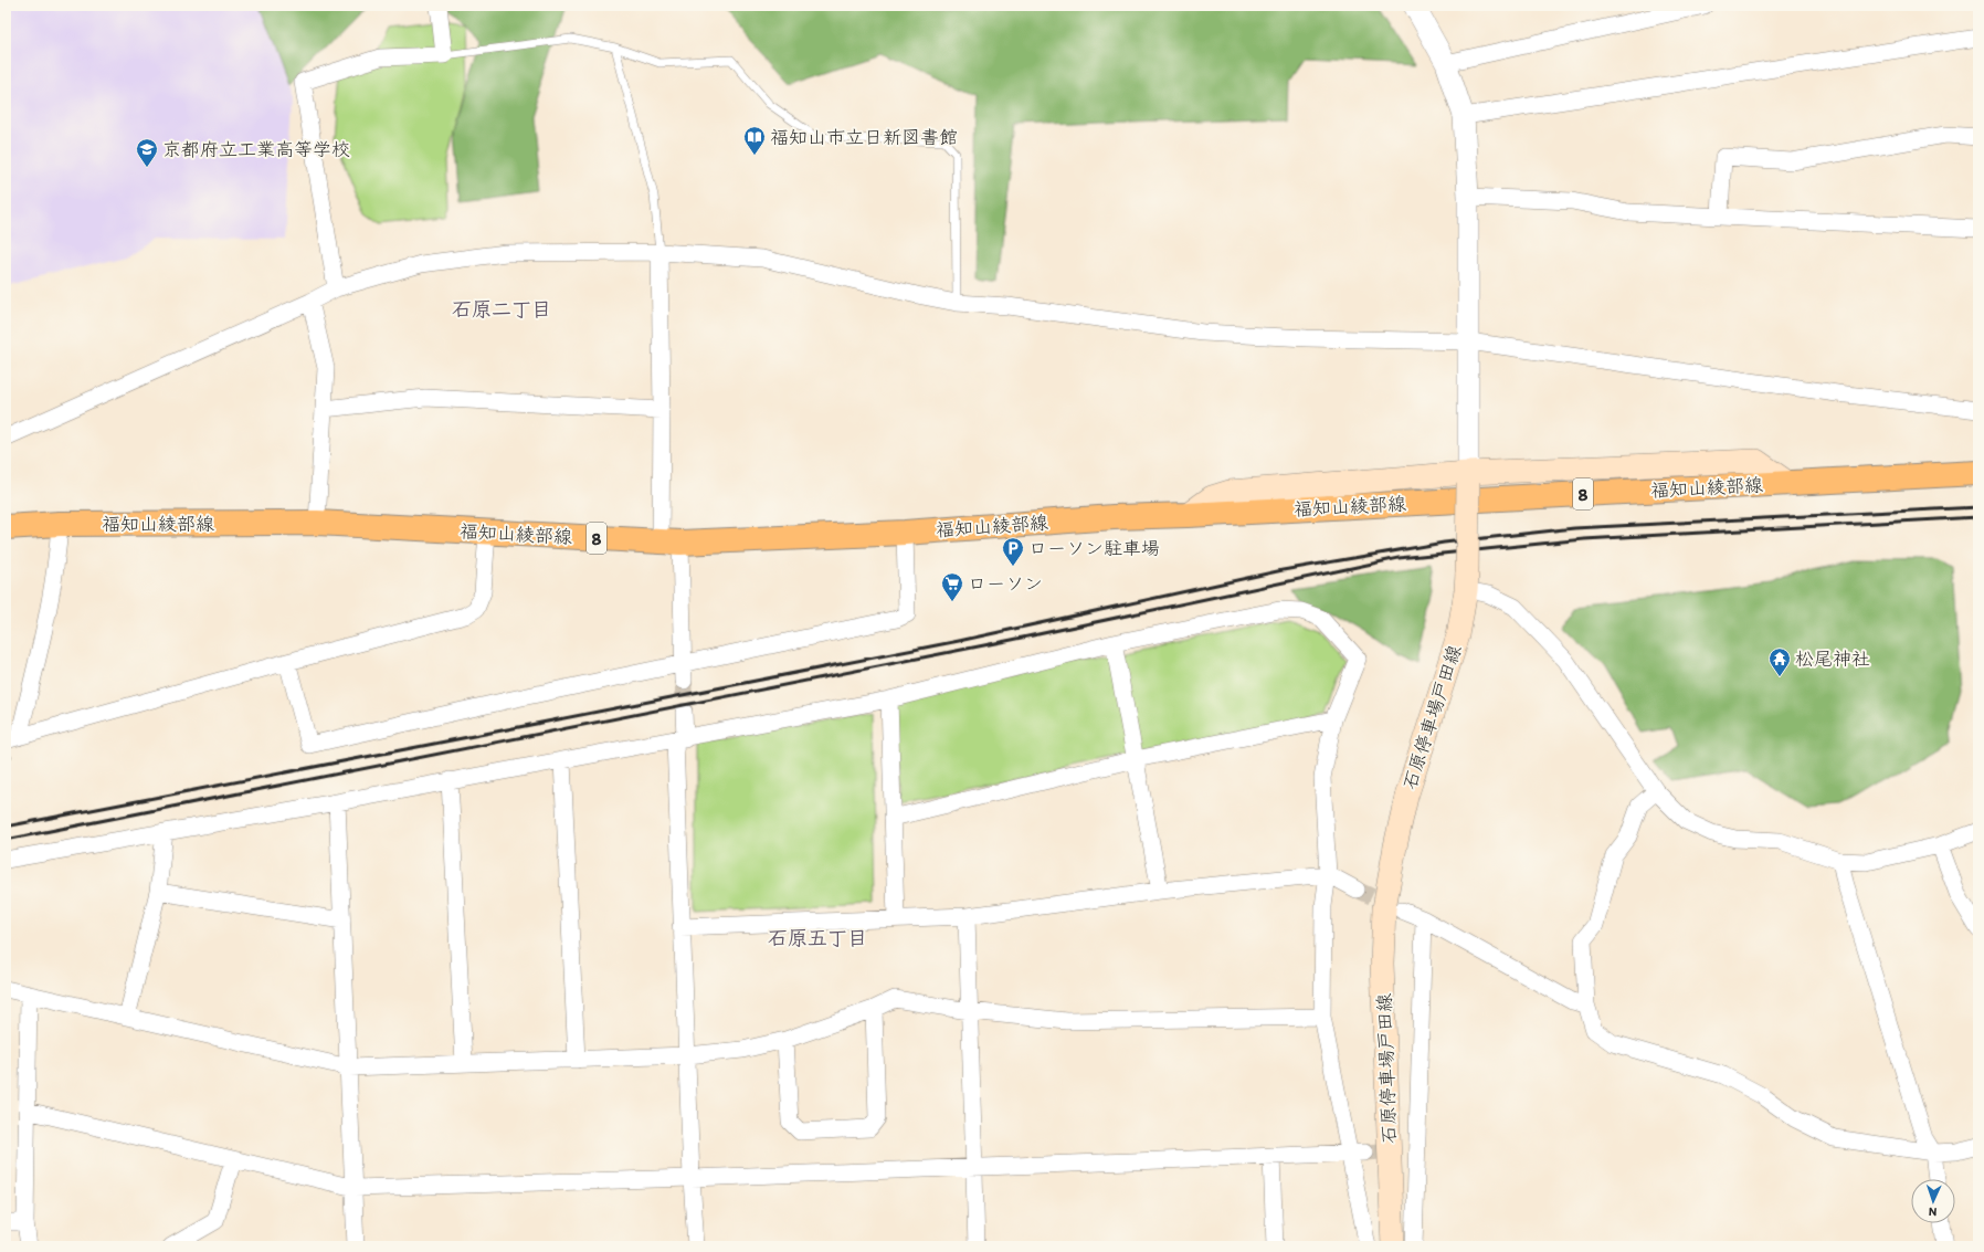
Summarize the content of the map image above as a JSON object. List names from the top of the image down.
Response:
{
  "streets": {
    "main road": ["福知山綾部線", "8", "石原停車場戸田線"]
  },
  "districts": ["石原二丁目", "石原五丁目"],
  "places": {
    "library": ["福知山市立日新図書館"],
    "school or university": ["京都府立工業高等学校"],
    "parking": ["ローソン駐車場"],
    "supermarket": ["ローソン"],
    "temple": ["松尾神社"]
  },
  "north": "bottom"
}
